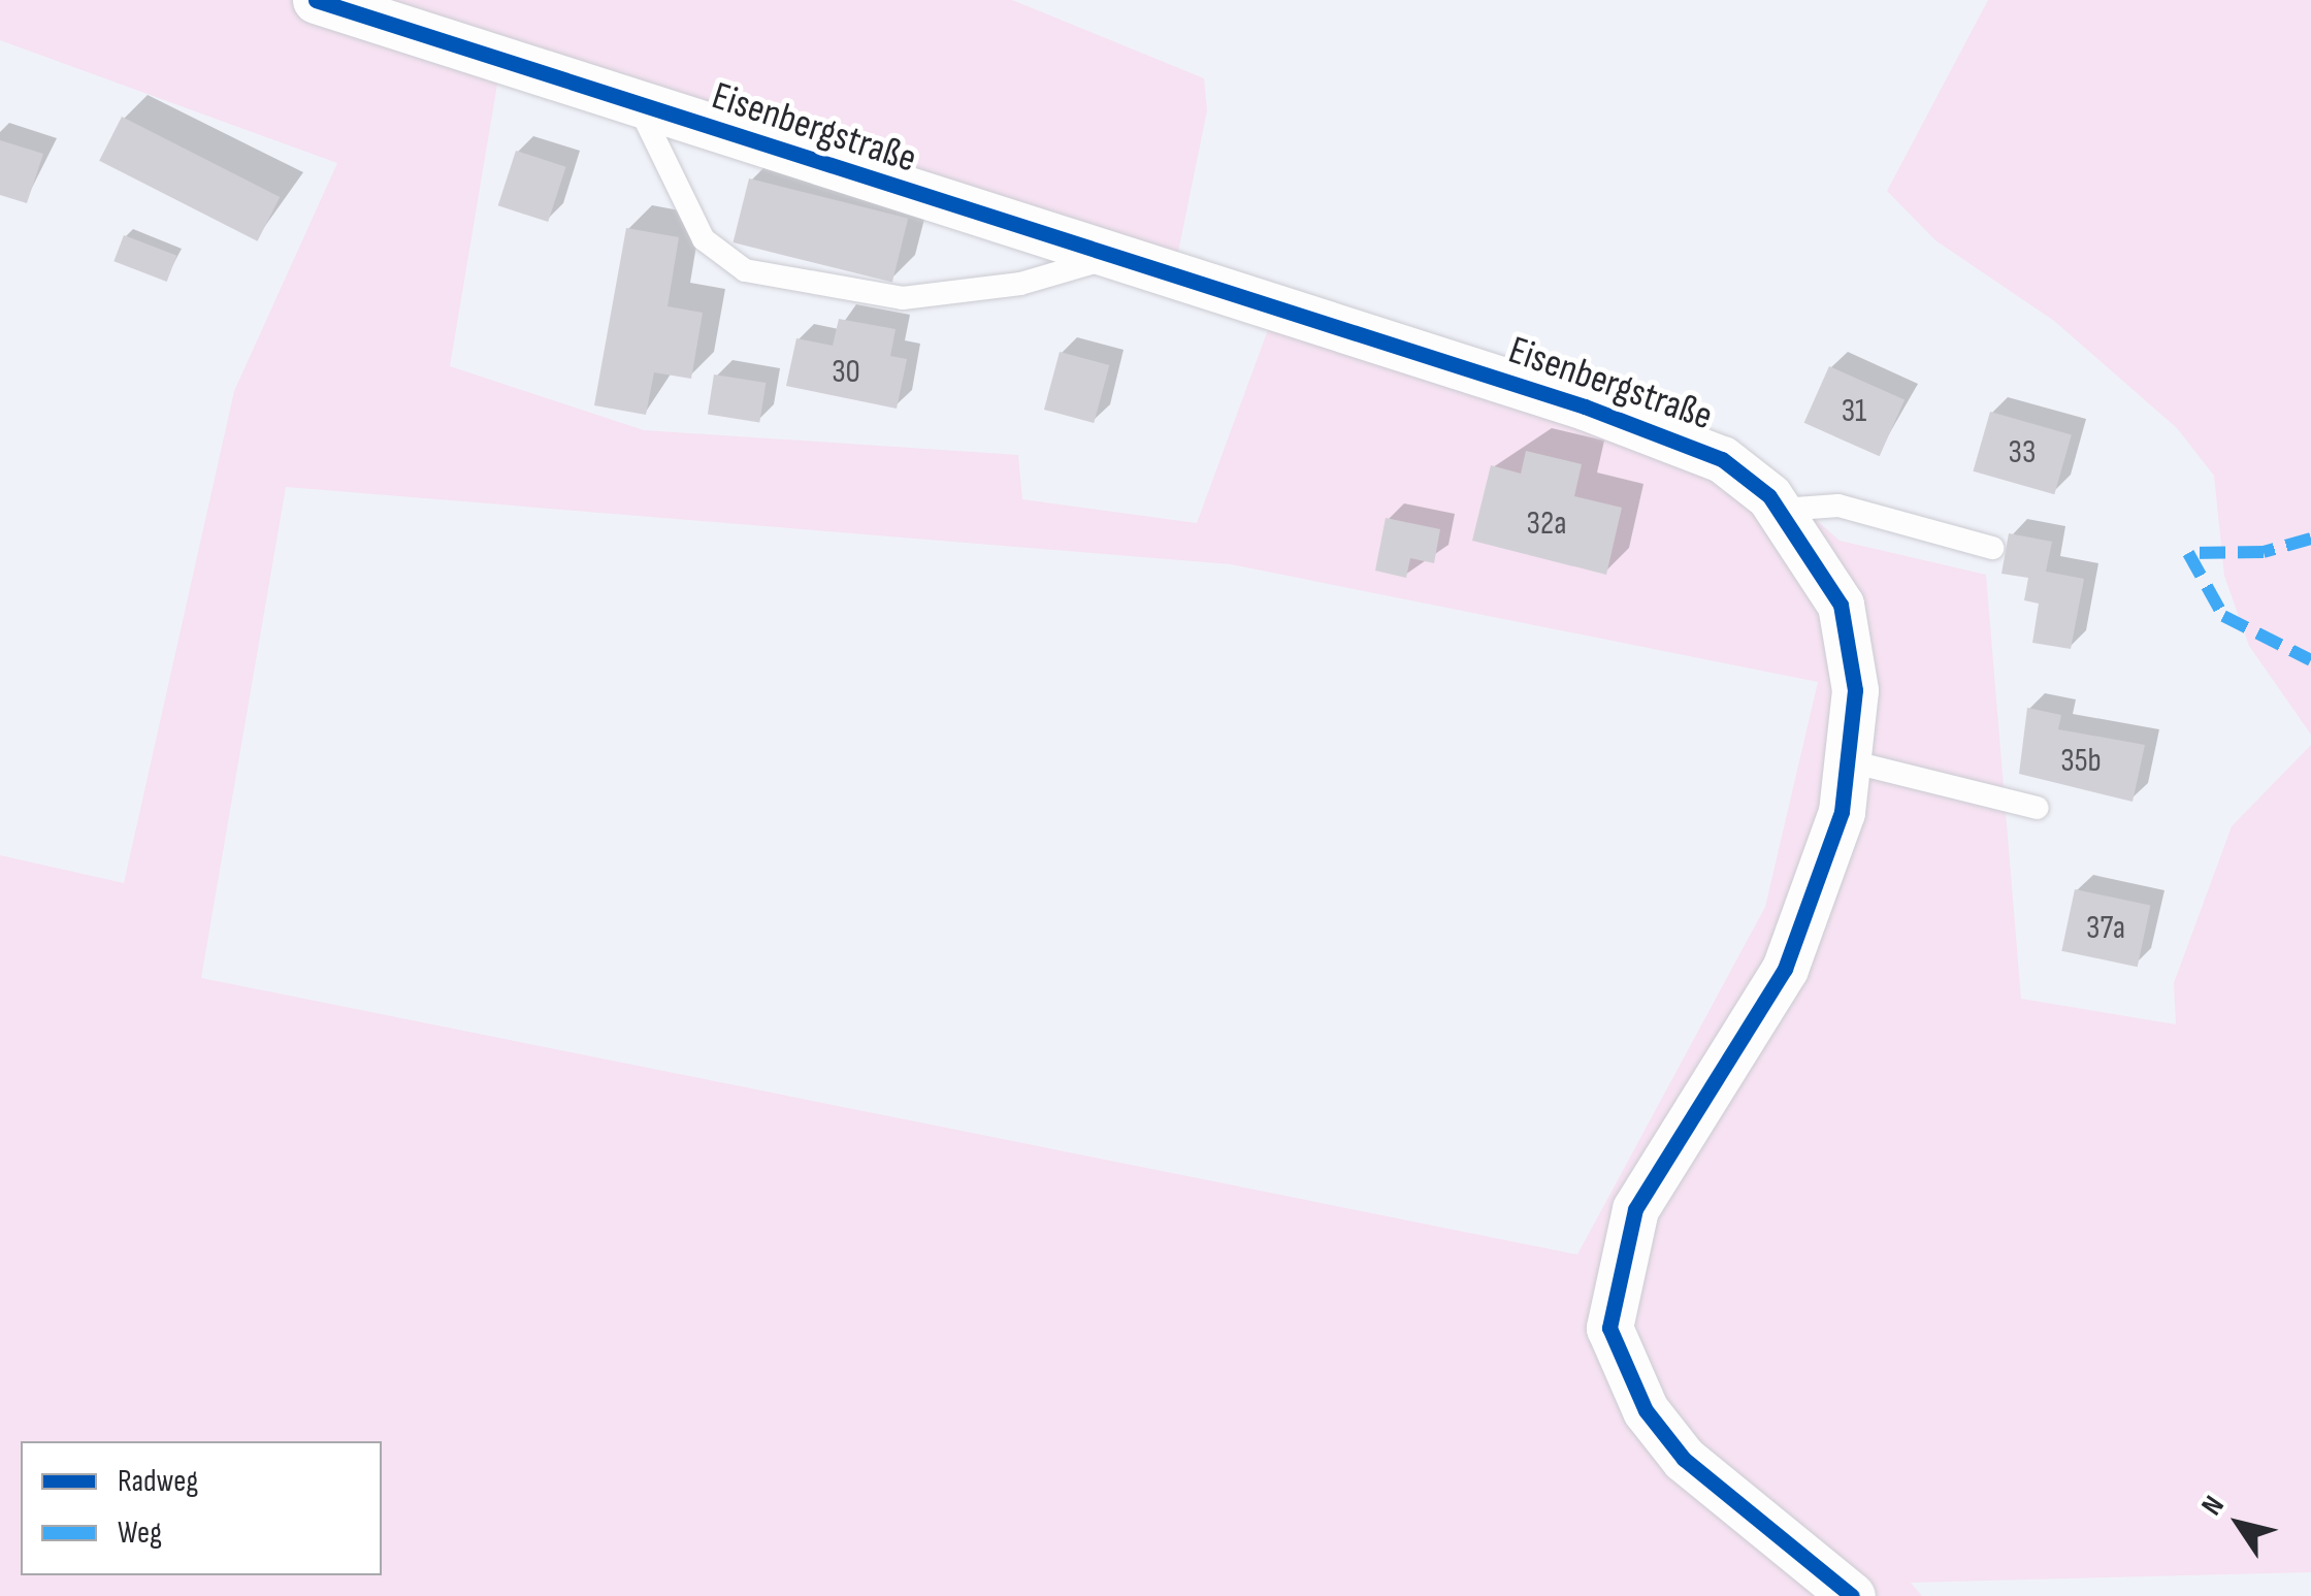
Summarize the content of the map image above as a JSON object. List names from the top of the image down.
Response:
{
  "streets": {
    "street": ["Eisenbergstraße"]
  },
  "house_numbers": [
    "30",
    "31",
    "33",
    "32a",
    "35b",
    "37a"
  ],
  "legend": ["Radweg", "Weg"],
  "north": "top left"
}
